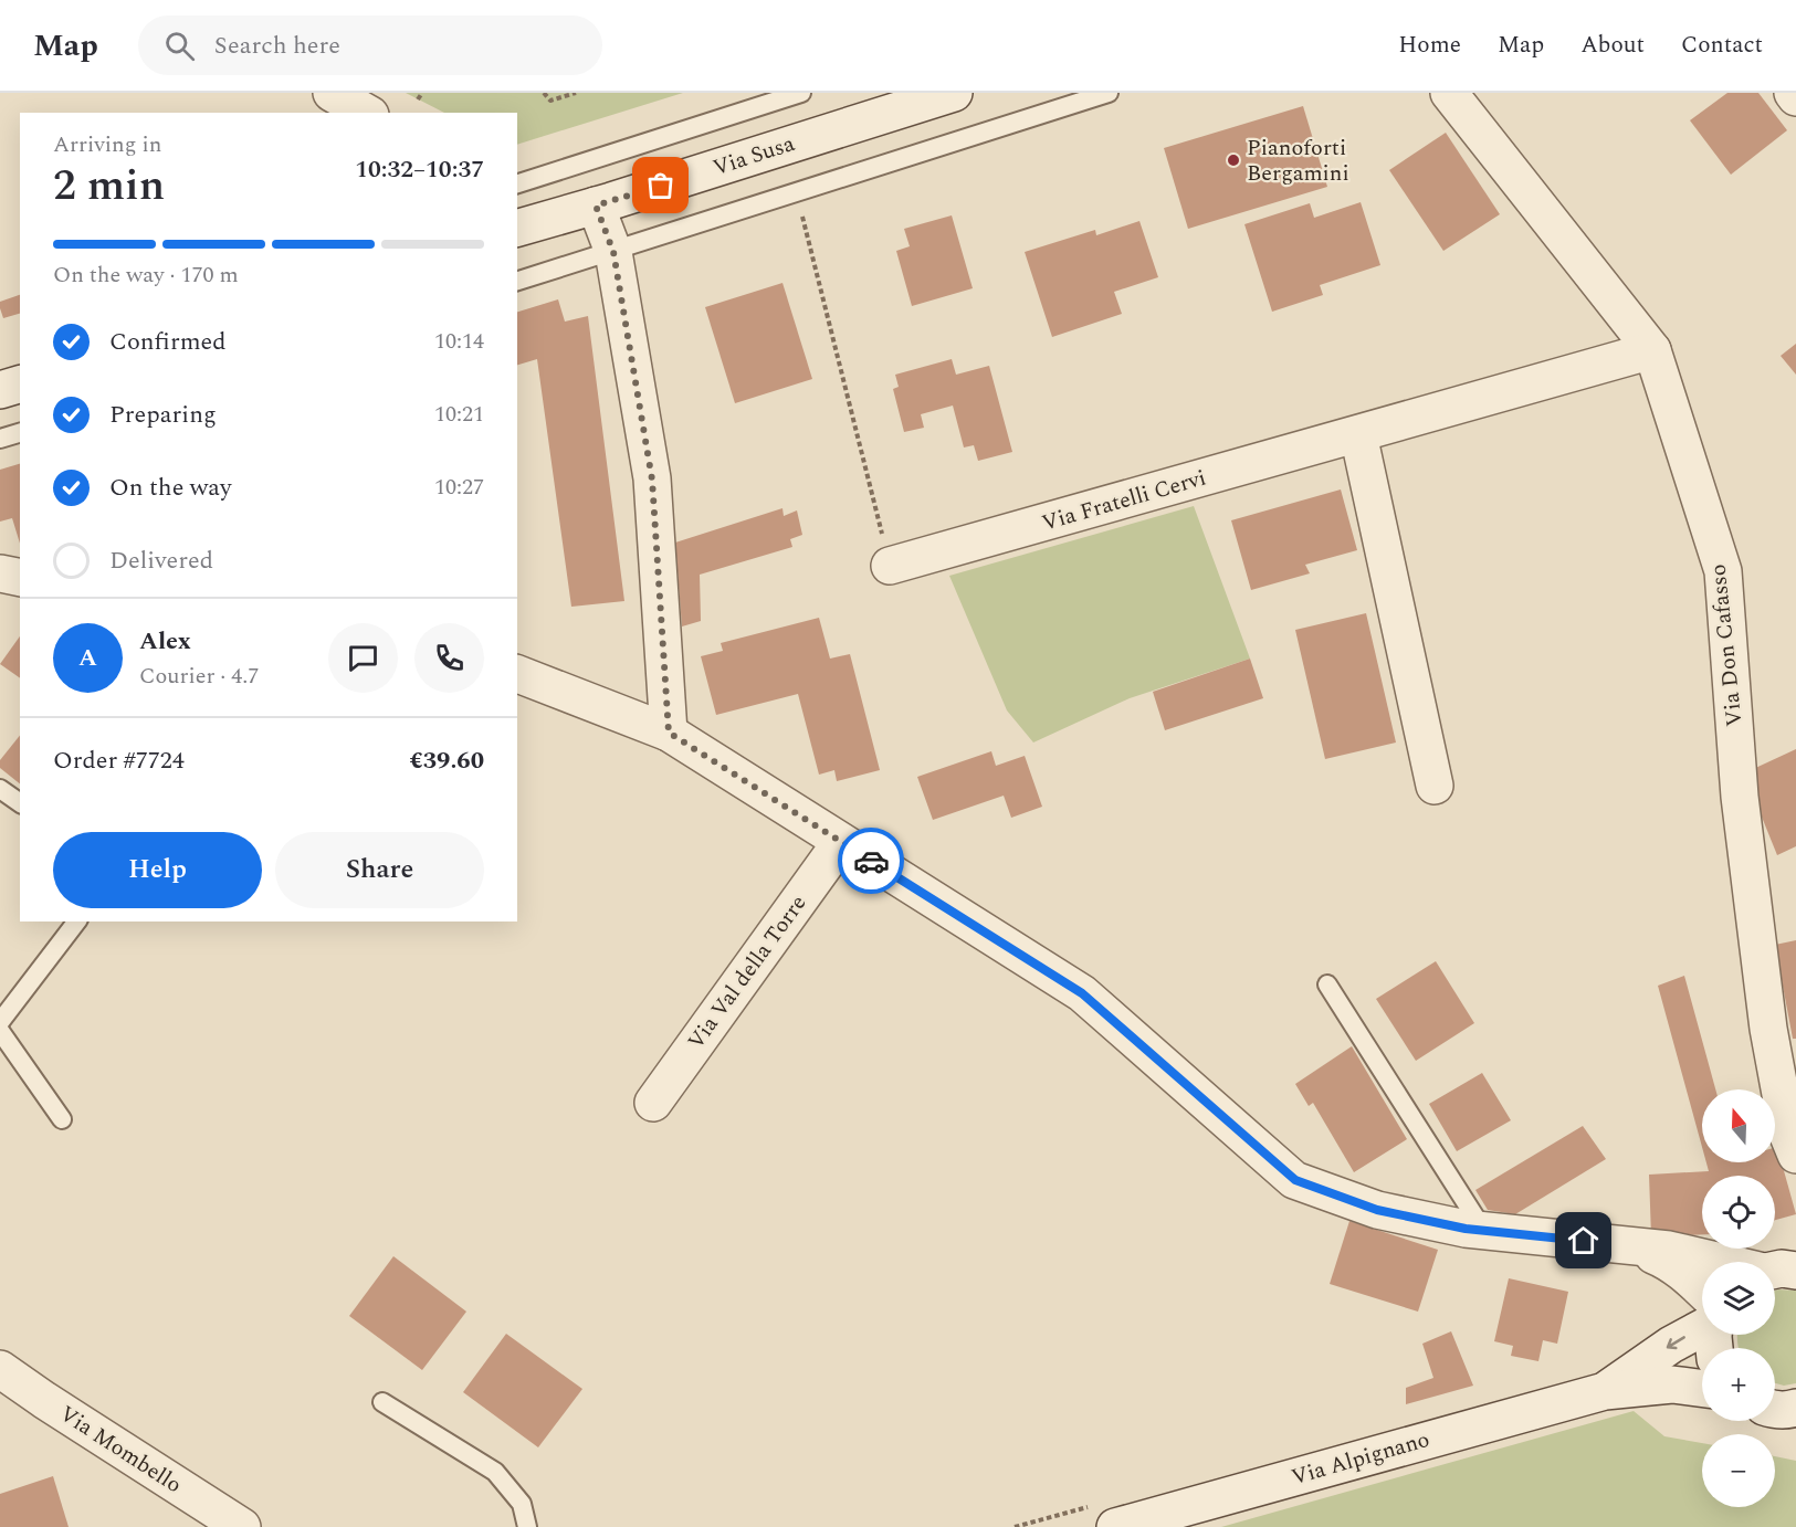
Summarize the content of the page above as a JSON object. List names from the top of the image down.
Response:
{
  "streets": {
    "street": [
      "Via Susa",
      "Via Fratelli Cervi",
      "Via Don Cafasso",
      "Via Val della Torre",
      "Via Mombello",
      "Via Alpignano"
    ]
  },
  "crossings": [
    ["Via Fratelli Cervi", "Via Don Cafasso"]
  ],
  "places": ["Pianoforti Bergamini"],
  "north": "top",
  "page": {
    "header": "Map",
    "search": "Search here",
    "nav": [
      "Home",
      "Map",
      "About",
      "Contact"
    ],
    "heading": ["2 min", "Arriving in", "10:32–10:37"],
    "panel": [
      "Alex",
      "Courier · 4.7",
      "Order #7724",
      "€39.60"
    ],
    "bar": "On the way · 170 m",
    "list": [
      ["Confirmed", "10:14"],
      ["Preparing", "10:21"],
      ["On the way", "10:27"],
      "Delivered"
    ],
    "round": "A",
    "buttons": ["Help", "Share"],
    "map_buttons": ["+", "−"]
  }
}
